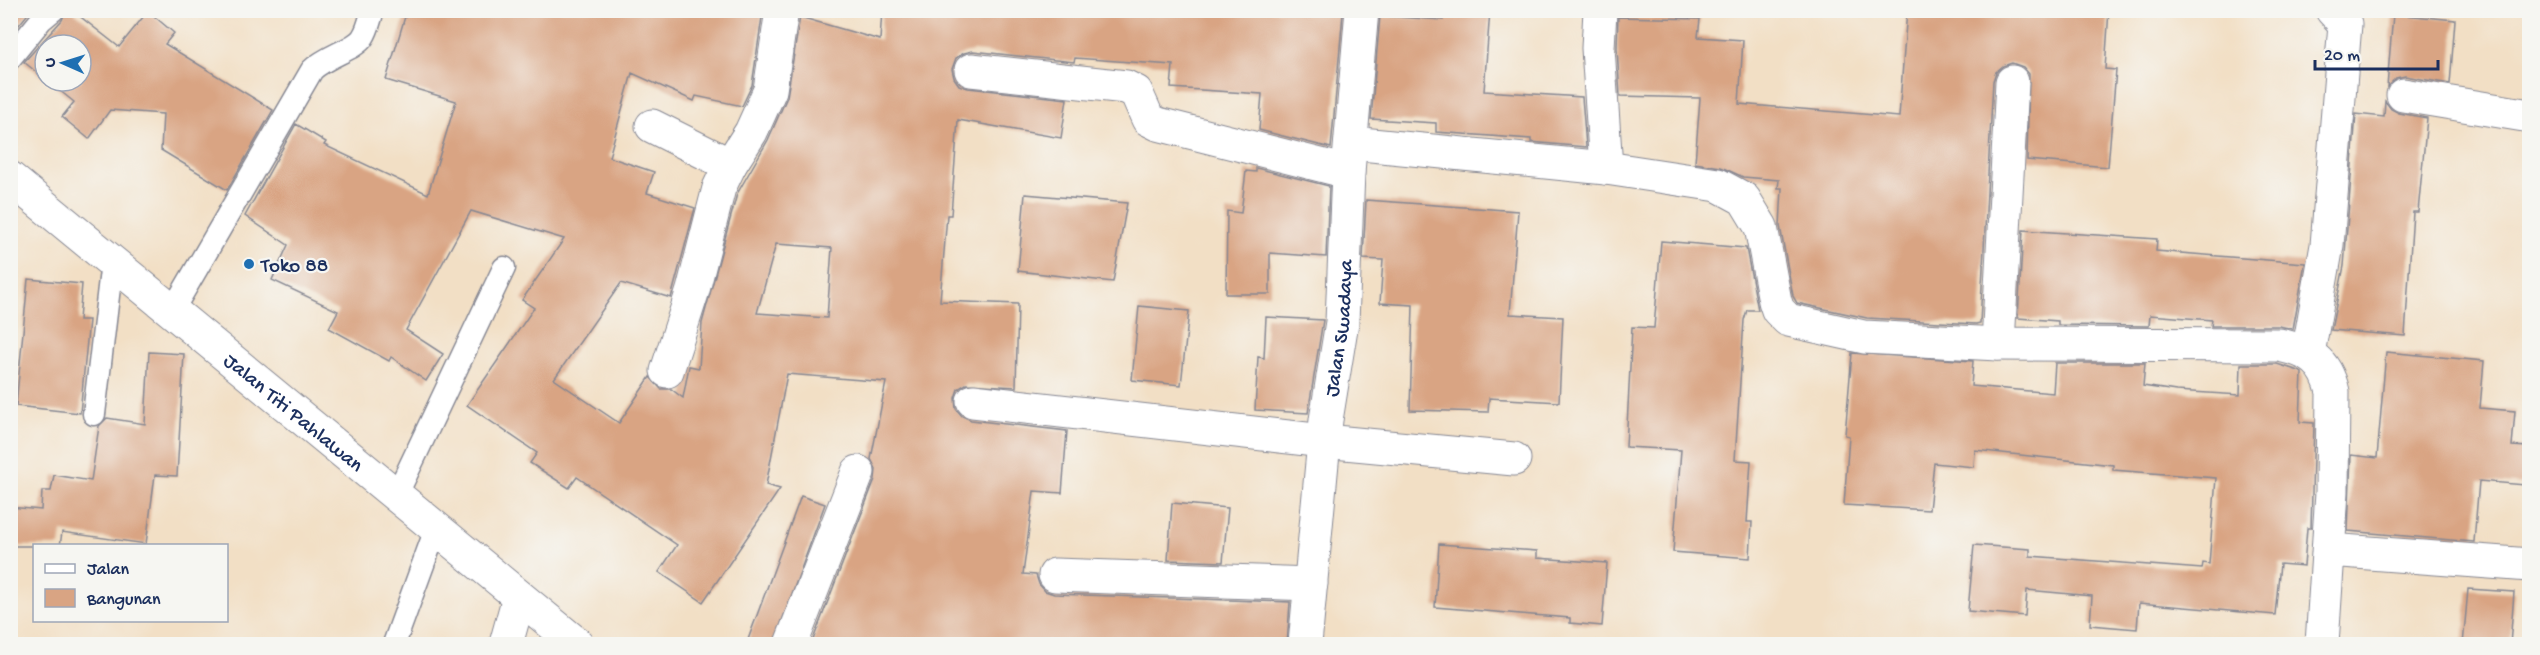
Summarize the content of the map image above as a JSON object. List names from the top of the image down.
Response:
{
  "streets": {
    "street": ["Jalan Swadaya", "Jalan Titi Pahlawan"]
  },
  "places": ["Toko 88"],
  "legend": ["Jalan", "Bangunan"],
  "scale_bar": "20 m",
  "north": "left"
}
